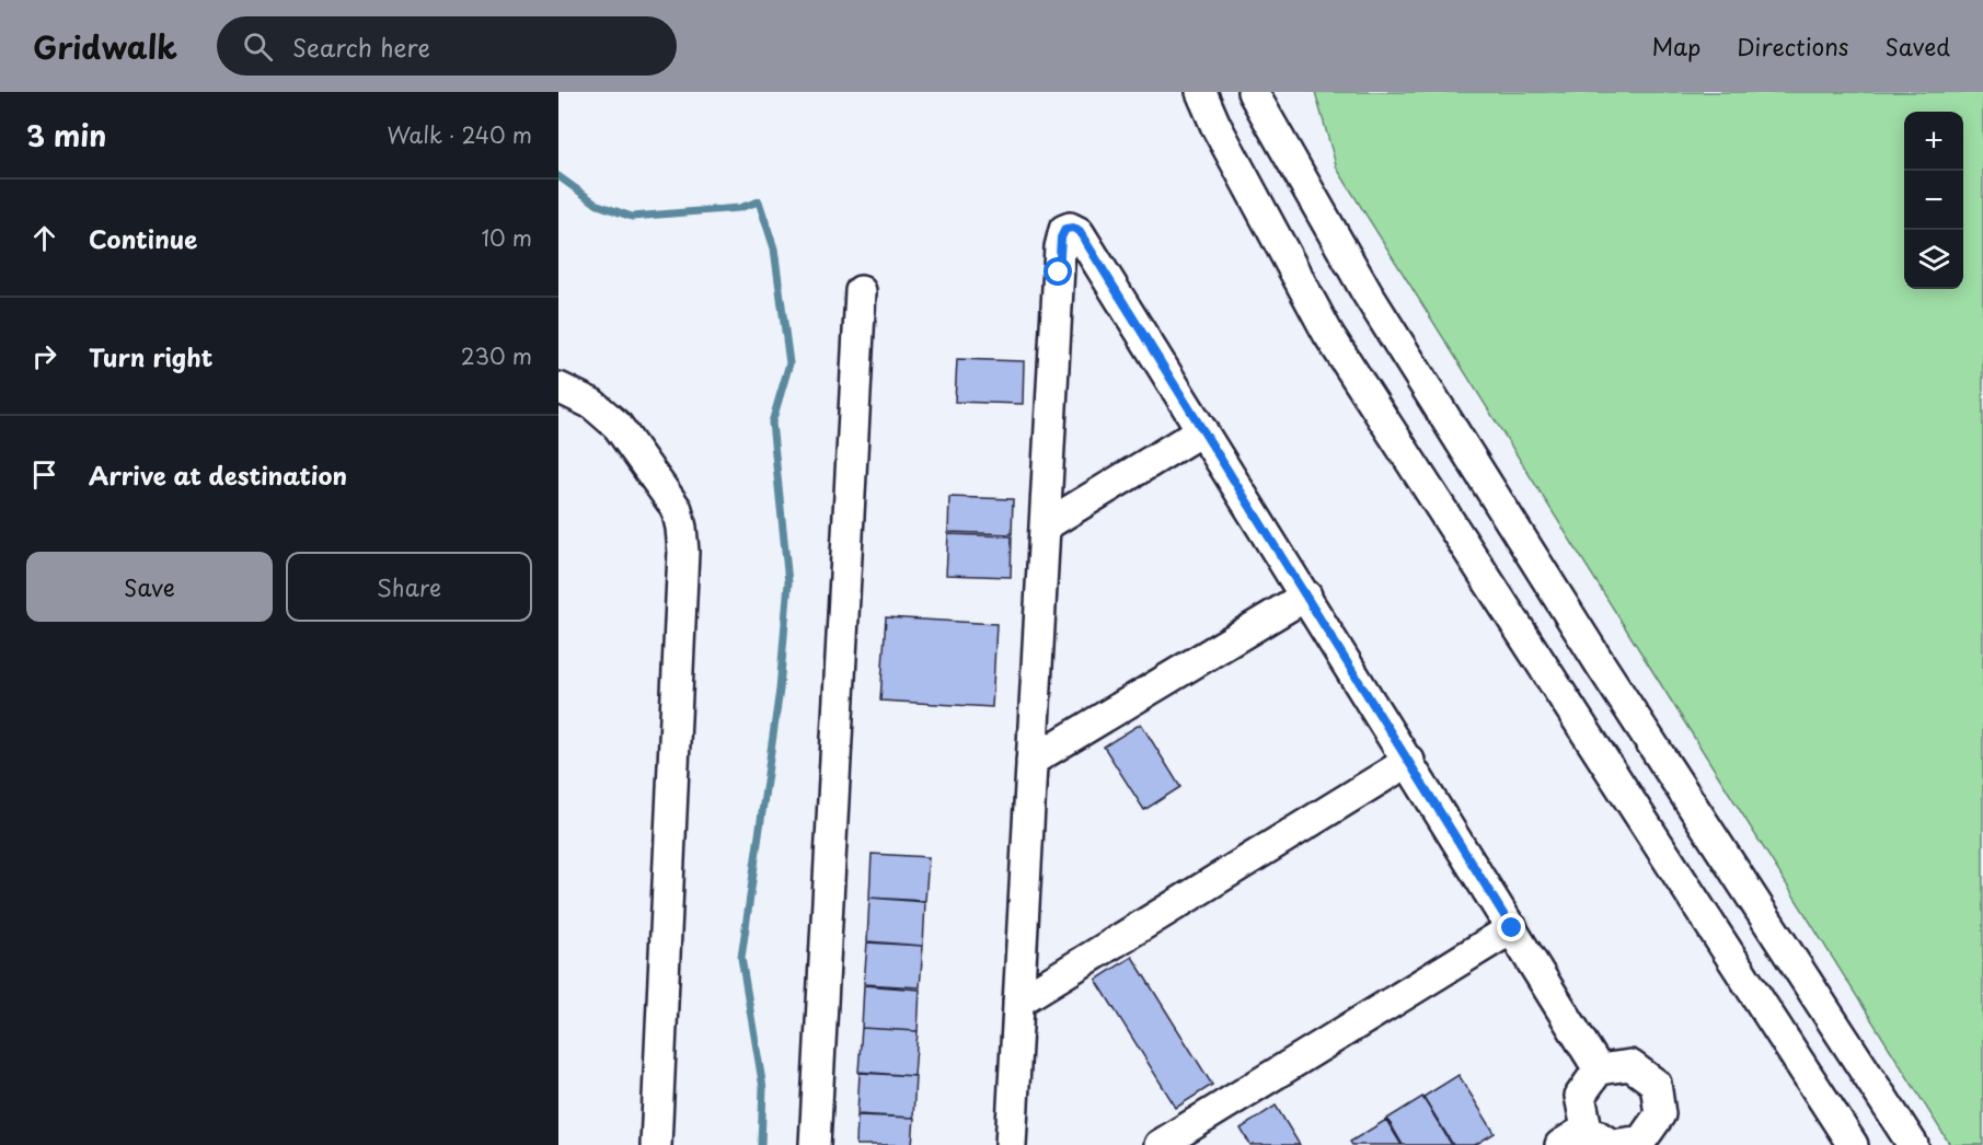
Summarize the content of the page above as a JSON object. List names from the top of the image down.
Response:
{
  "page": {
    "header": "Gridwalk",
    "search": "Search here",
    "nav": ["Map", "Directions", "Saved"],
    "heading": ["3 min", "Walk · 240 m"],
    "map_buttons": ["+", "−"],
    "list": [
      ["Continue", "10 m"],
      ["Turn right", "230 m"],
      "Arrive at destination"
    ],
    "buttons": ["Save", "Share"]
  }
}
